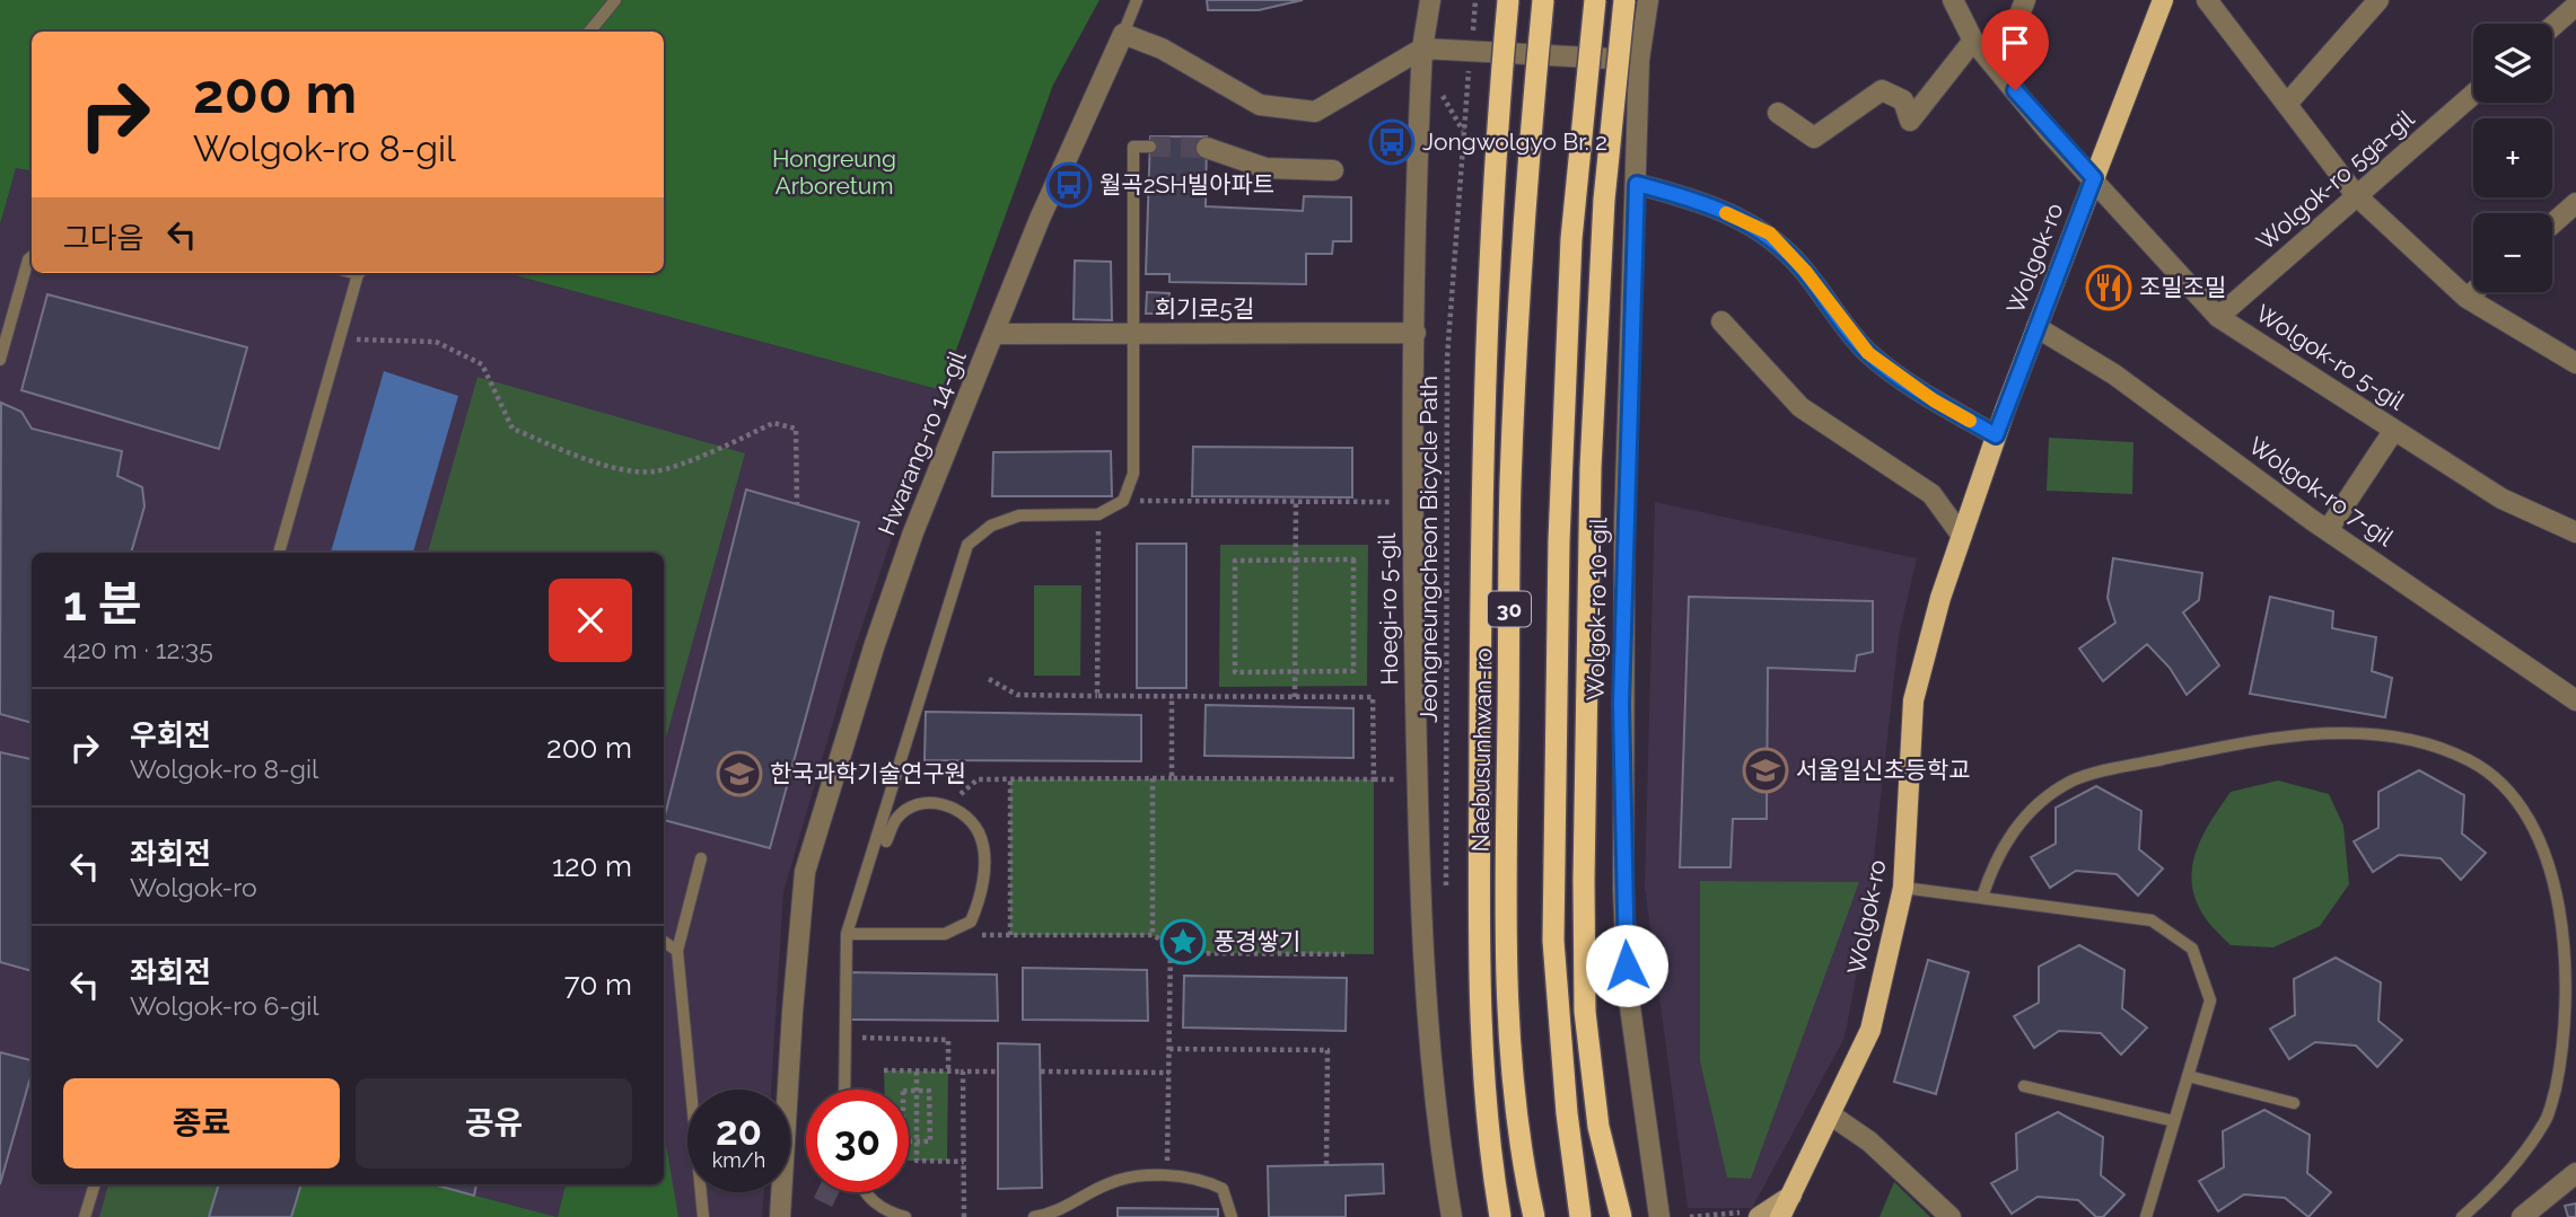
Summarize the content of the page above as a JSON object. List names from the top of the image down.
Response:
{
  "streets": {
    "highway": ["30", "Naebusunhwan-ro"],
    "main road": ["Wolgok-ro"],
    "street": [
      "Wolgok-ro 5ga-gil",
      "회기로5길",
      "Wolgok-ro 5-gil",
      "Hwarang-ro 14-gil",
      "Wolgok-ro 7-gil",
      "Hoegi-ro 5-gil",
      "Wolgok-ro 10-gil"
    ],
    "path": ["Jeongneungcheon Bicycle Path"]
  },
  "crossings": [
    ["Wolgok-ro 5ga-gil", "Wolgok-ro 5-gil"],
    ["Wolgok-ro", "Wolgok-ro 5-gil"],
    ["Wolgok-ro", "Wolgok-ro 7-gil"],
    ["회기로5길", "Hwarang-ro 14-gil"],
    ["회기로5길", "Hoegi-ro 5-gil"]
  ],
  "parks": ["Hongreung Arboretum"],
  "places": {
    "bus stop": ["Jongwolgyo Br. 2", "월곡2SH빌아파트"],
    "restaurant": ["조밀조밀"],
    "school or university": ["서울일신초등학교", "한국과학기술연구원"],
    "place": ["풍경쌓기"]
  },
  "page": {
    "map_buttons": ["+", "−"],
    "turn": ["200 m", "Wolgok-ro 8-gil"],
    "then": "그다음",
    "heading": ["1 분", "420 m · 12:35"],
    "list": [
      {
        "name": "우회전",
        "note": "Wolgok-ro 8-gil",
        "value": "200 m"
      },
      {
        "name": "좌회전",
        "note": "Wolgok-ro",
        "value": "120 m"
      },
      {
        "name": "좌회전",
        "note": "Wolgok-ro 6-gil",
        "value": "70 m"
      }
    ],
    "buttons": ["종료", "공유"],
    "speed": "20 km/h",
    "limit": "30"
  }
}
